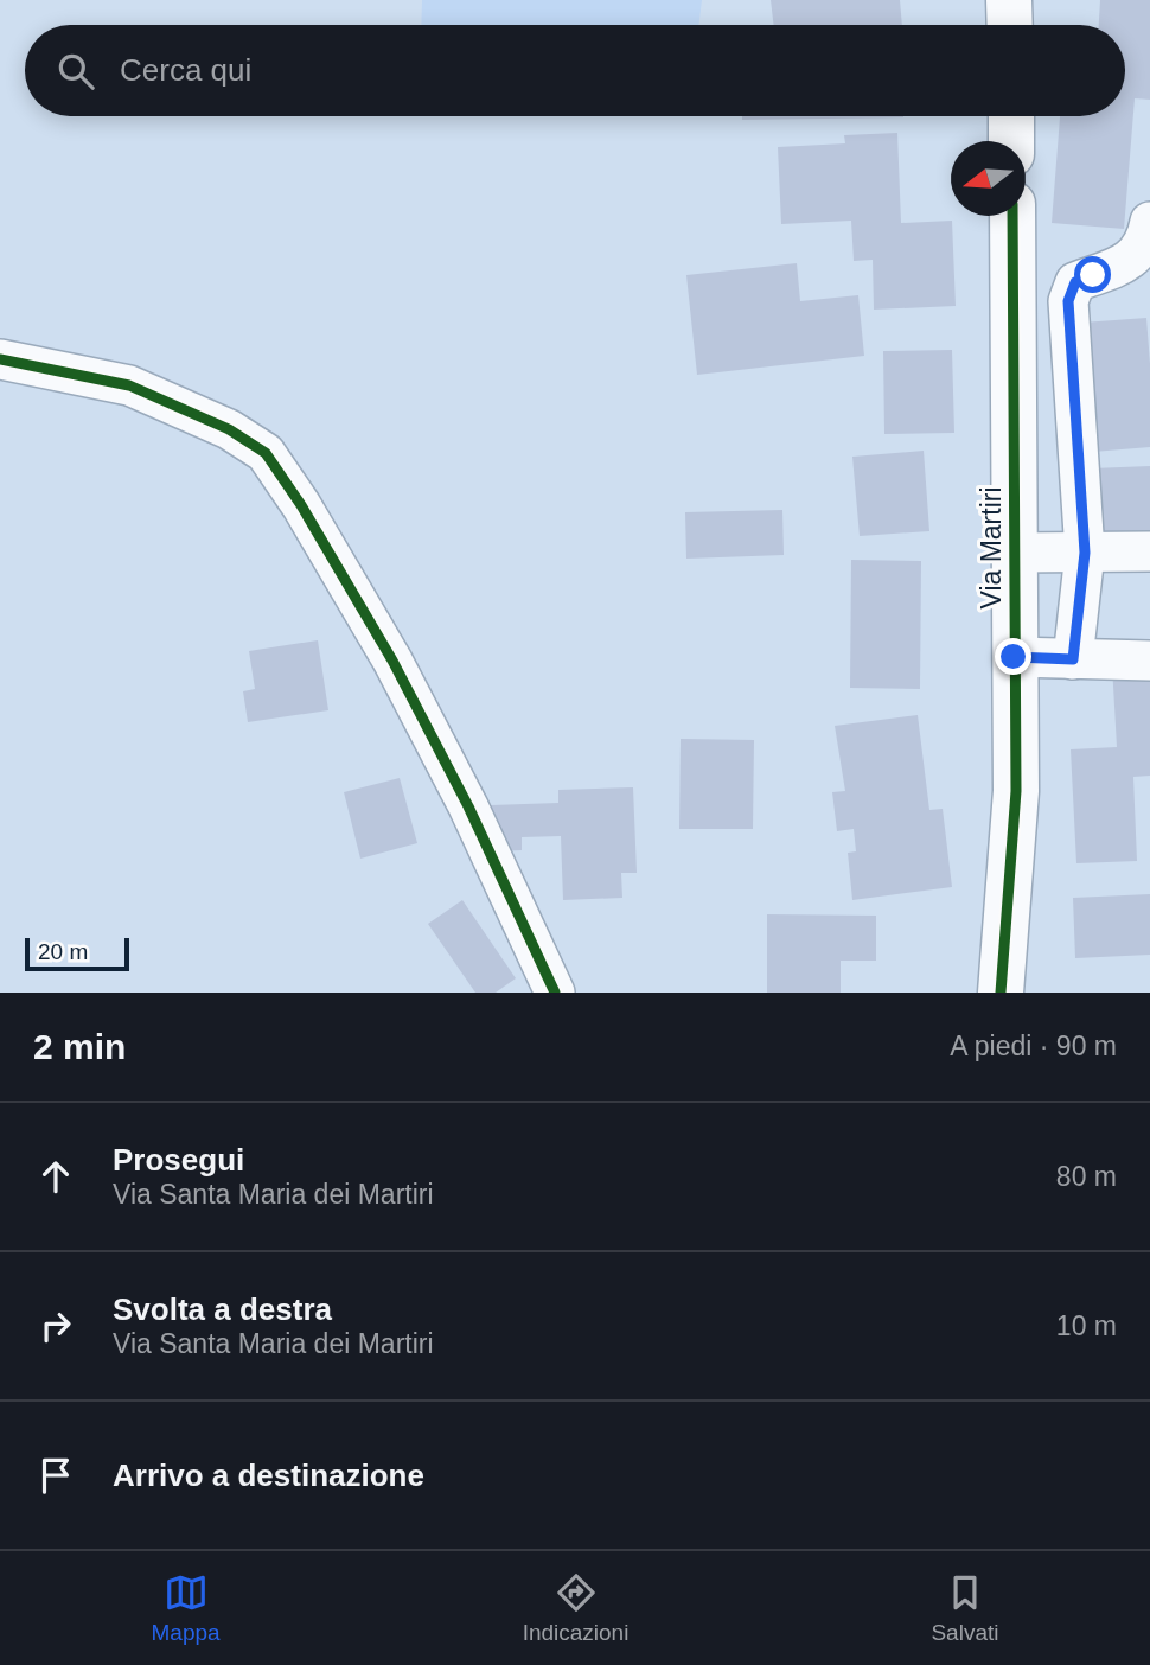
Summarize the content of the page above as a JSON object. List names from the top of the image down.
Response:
{
  "streets": {
    "main road": ["Via Martiri"]
  },
  "scale_bar": "20 m",
  "north": "left",
  "page": {
    "search": "Cerca qui",
    "scale": "20 m",
    "heading": ["2 min", "A piedi · 90 m"],
    "list": [
      ["Prosegui", "Via Santa Maria dei Martiri", "80 m"],
      ["Svolta a destra", "Via Santa Maria dei Martiri", "10 m"],
      "Arrivo a destinazione"
    ],
    "nav": ["Mappa", "Indicazioni", "Salvati"]
  }
}
